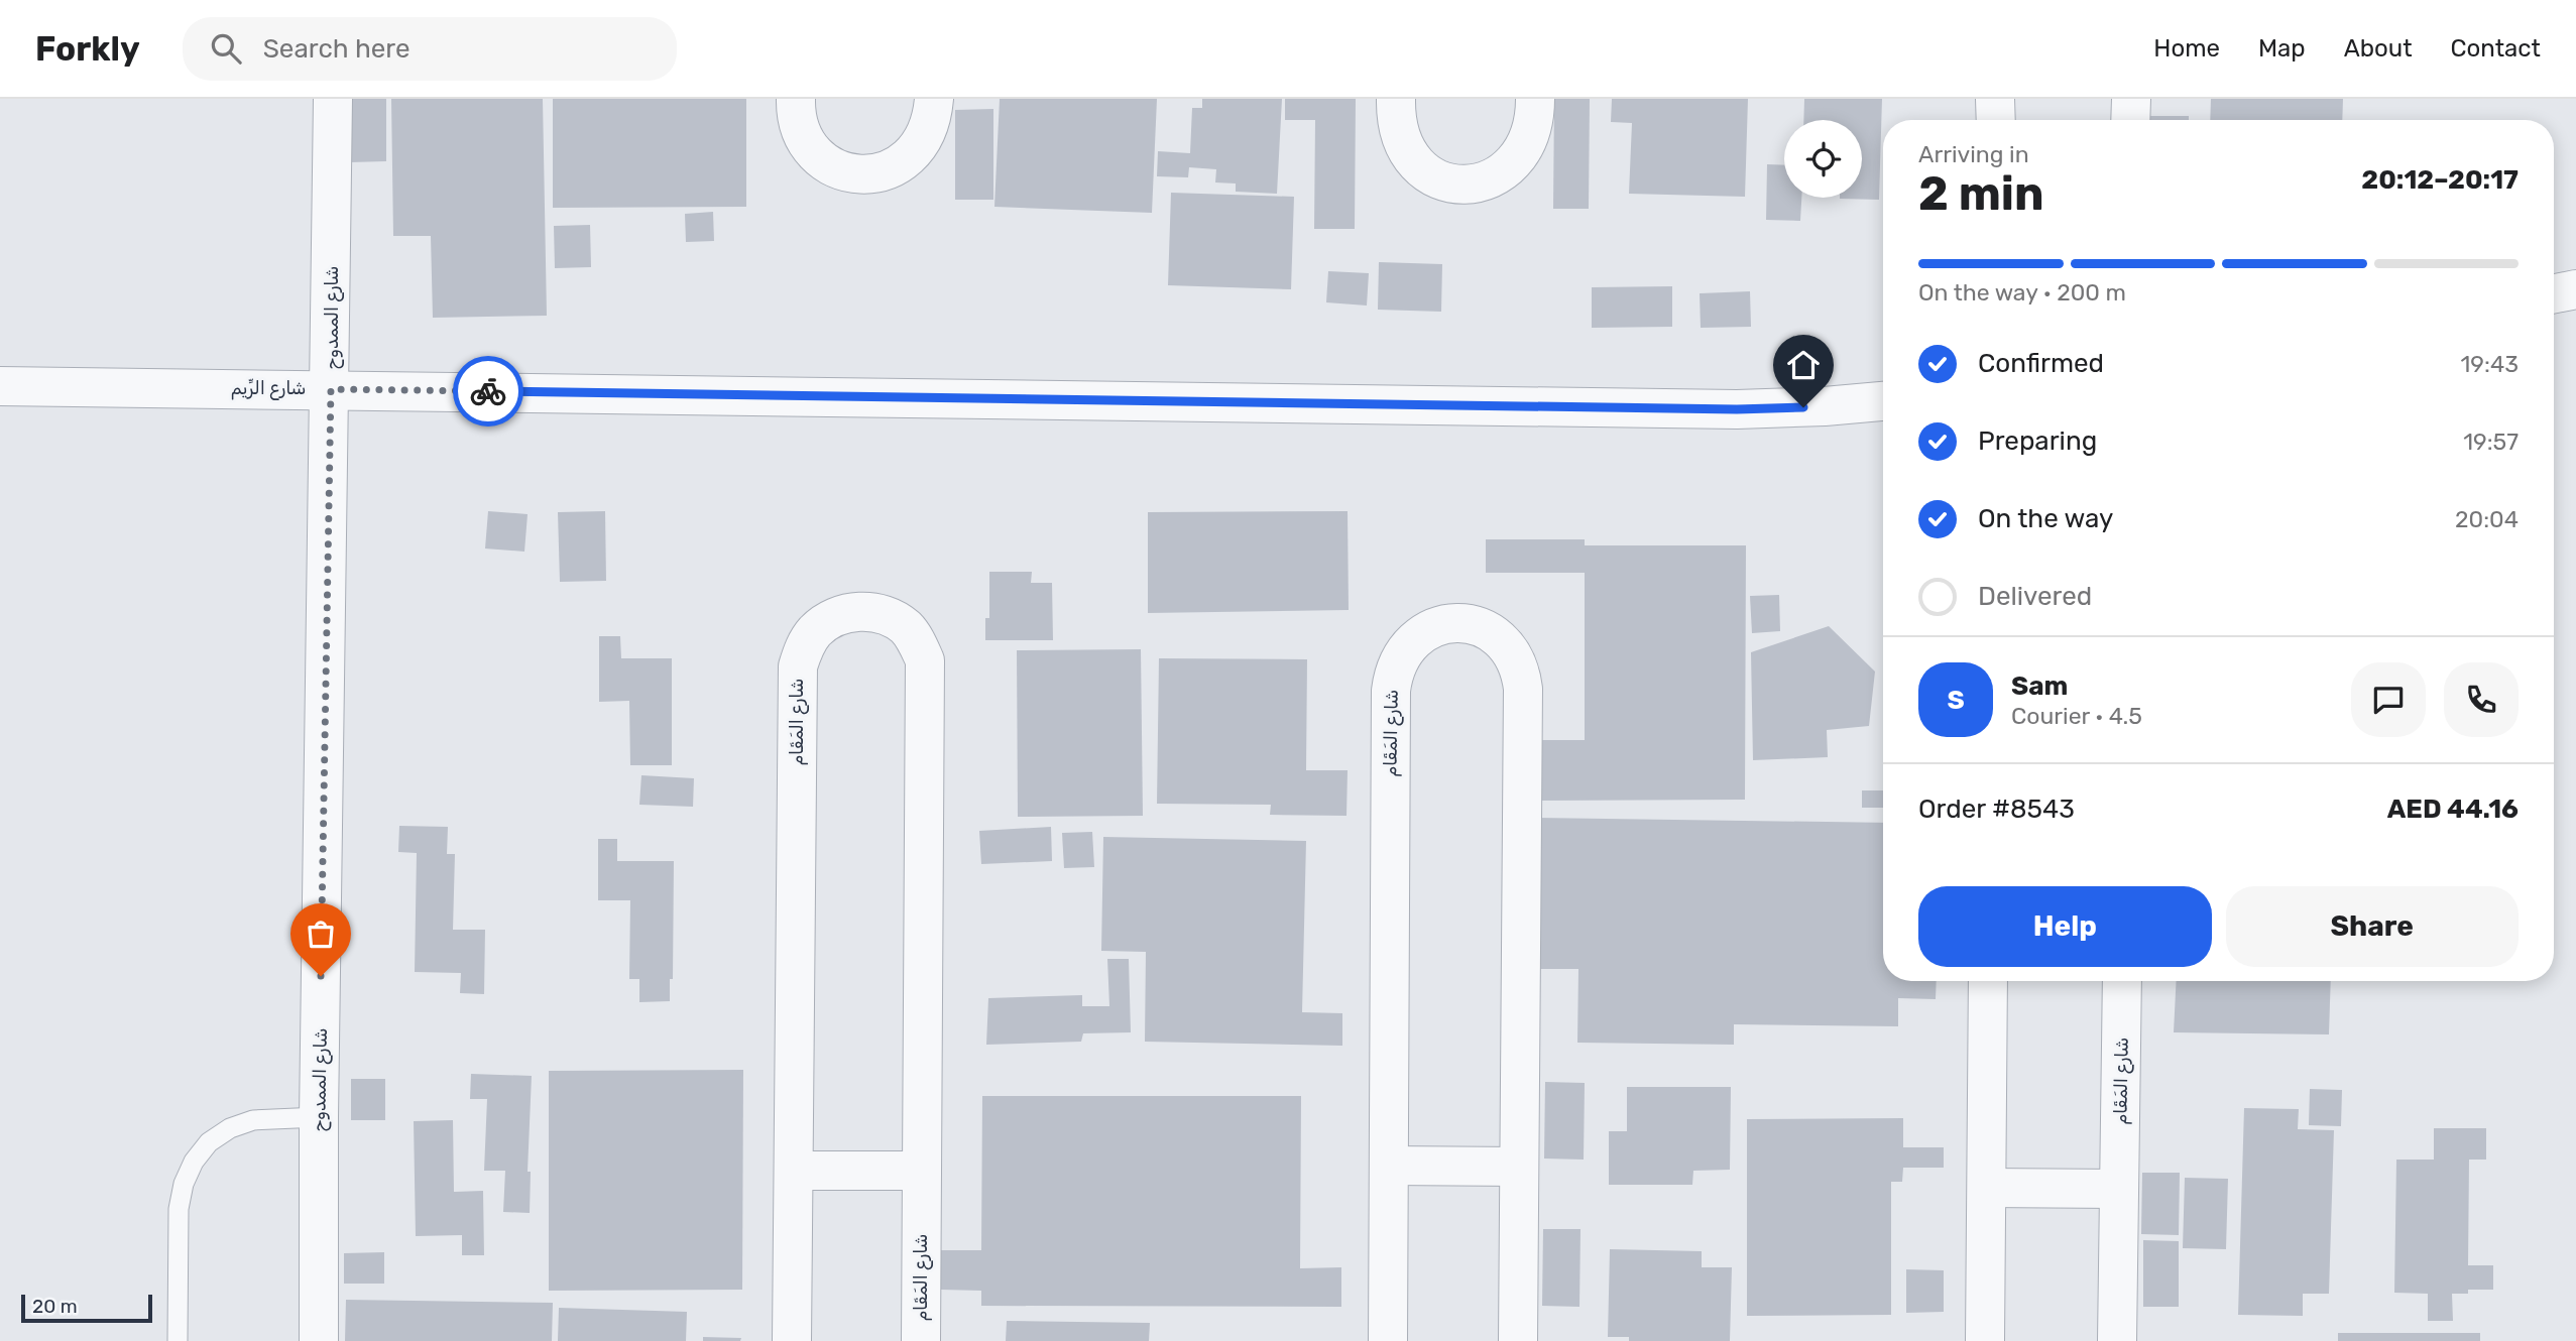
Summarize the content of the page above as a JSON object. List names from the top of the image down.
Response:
{
  "streets": {
    "street": ["شارع الممدوح", "شارع الرِّيم", "شارع المَقَام"]
  },
  "crossings": [
    ["شارع الممدوح", "شارع الرِّيم"]
  ],
  "scale_bar": "20 m",
  "page": {
    "header": "Forkly",
    "search": "Search here",
    "nav": [
      "Home",
      "Map",
      "About",
      "Contact"
    ],
    "heading": ["2 min", "Arriving in", "20:12–20:17"],
    "panel": [
      "Sam",
      "Courier · 4.5",
      "Order #8543",
      "AED 44.16"
    ],
    "bar": "On the way · 200 m",
    "list": [
      ["Confirmed", "19:43"],
      ["Preparing", "19:57"],
      ["On the way", "20:04"],
      "Delivered"
    ],
    "round": "S",
    "buttons": ["Help", "Share"],
    "scale": "20 m"
  }
}
